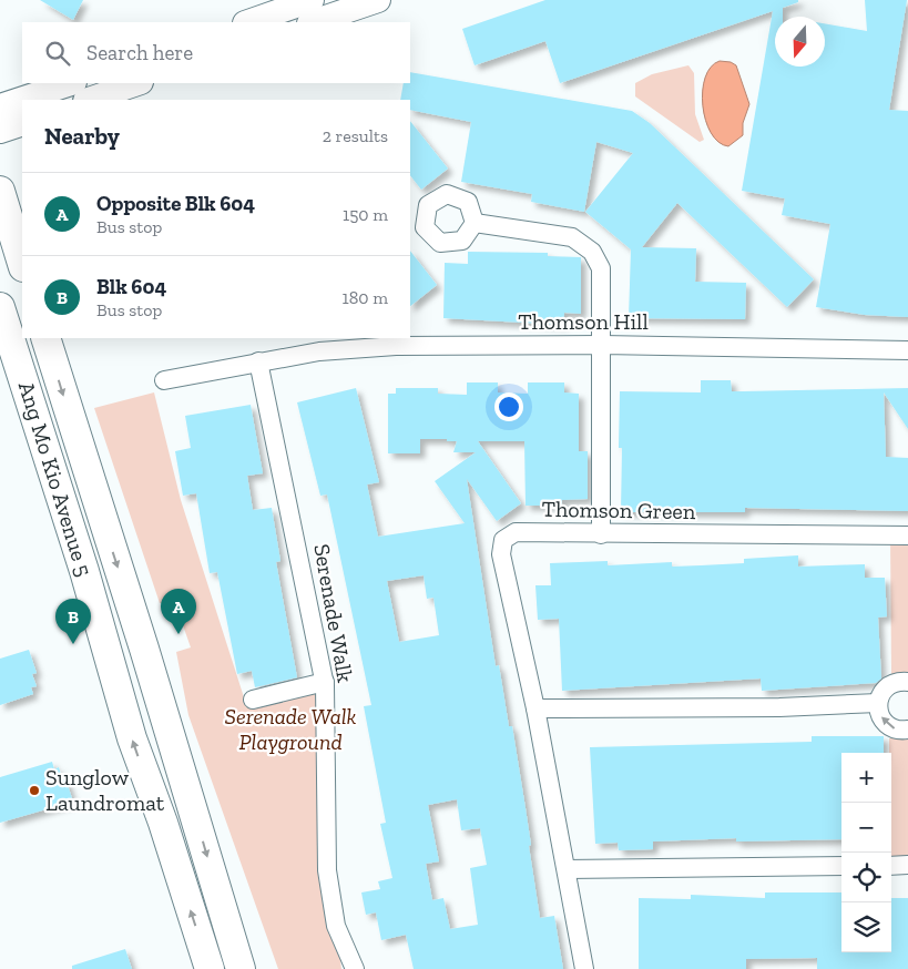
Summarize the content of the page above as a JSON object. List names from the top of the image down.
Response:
{
  "streets": {
    "main road": ["Ang Mo Kio Avenue 5"],
    "street": ["Thomson Hill", "Thomson Green", "Serenade Walk"]
  },
  "crossings": [
    ["Thomson Hill", "Serenade Walk"]
  ],
  "parks": ["Serenade Walk Playground"],
  "places": ["Sunglow Laundromat"],
  "north": "bottom",
  "page": {
    "search": "Search here",
    "heading": ["Nearby", "2 results"],
    "list": [
      {
        "mark": "A",
        "name": "Opposite Blk 604",
        "note": "Bus stop",
        "value": "150 m"
      },
      {
        "mark": "B",
        "name": "Blk 604",
        "note": "Bus stop",
        "value": "180 m"
      }
    ],
    "pins": ["A", "B"],
    "map_buttons": ["+", "−"]
  }
}
